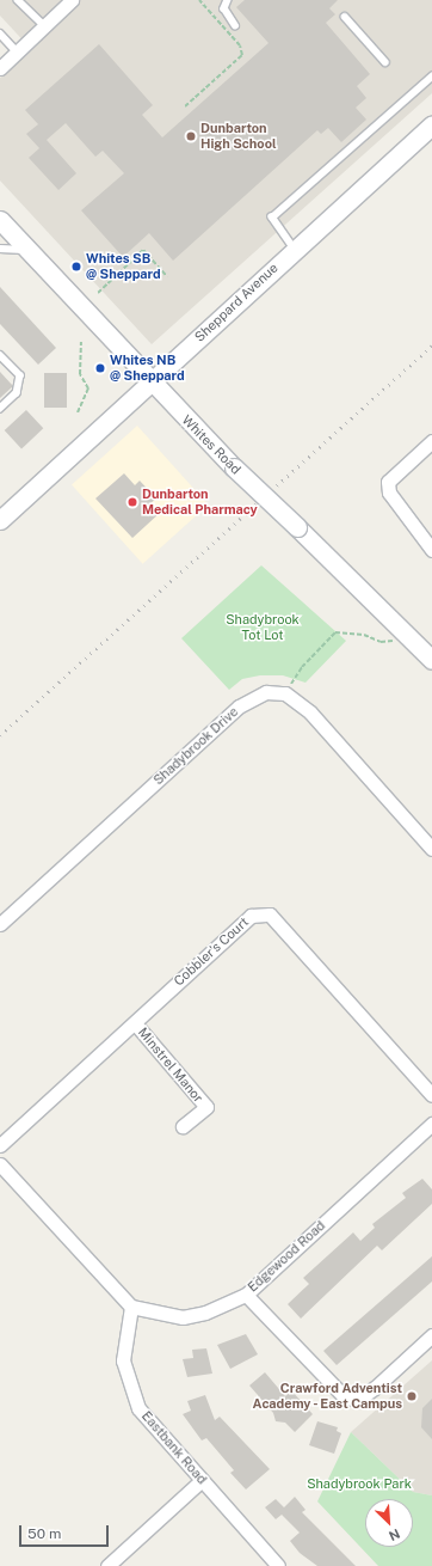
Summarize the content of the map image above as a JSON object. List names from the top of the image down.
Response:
{
  "streets": {
    "main road": ["Sheppard Avenue", "Whites Road"],
    "street": [
      "Shadybrook Drive",
      "Cobbler's Court",
      "Minstrel Manor",
      "Edgewood Road",
      "Eastbank Road"
    ]
  },
  "crossings": [
    ["Sheppard Avenue", "Whites Road"],
    ["Cobbler's Court", "Minstrel Manor"],
    ["Edgewood Road", "Eastbank Road"]
  ],
  "parks": ["Shadybrook Tot Lot", "Shadybrook Park"],
  "places": [
    "Dunbarton High School",
    "Whites SB @ Sheppard",
    "Whites NB @ Sheppard",
    "Dunbarton Medical Pharmacy",
    "Crawford Adventist Academy - East Campus"
  ],
  "scale_bar": "50 m",
  "north": "bottom right"
}
